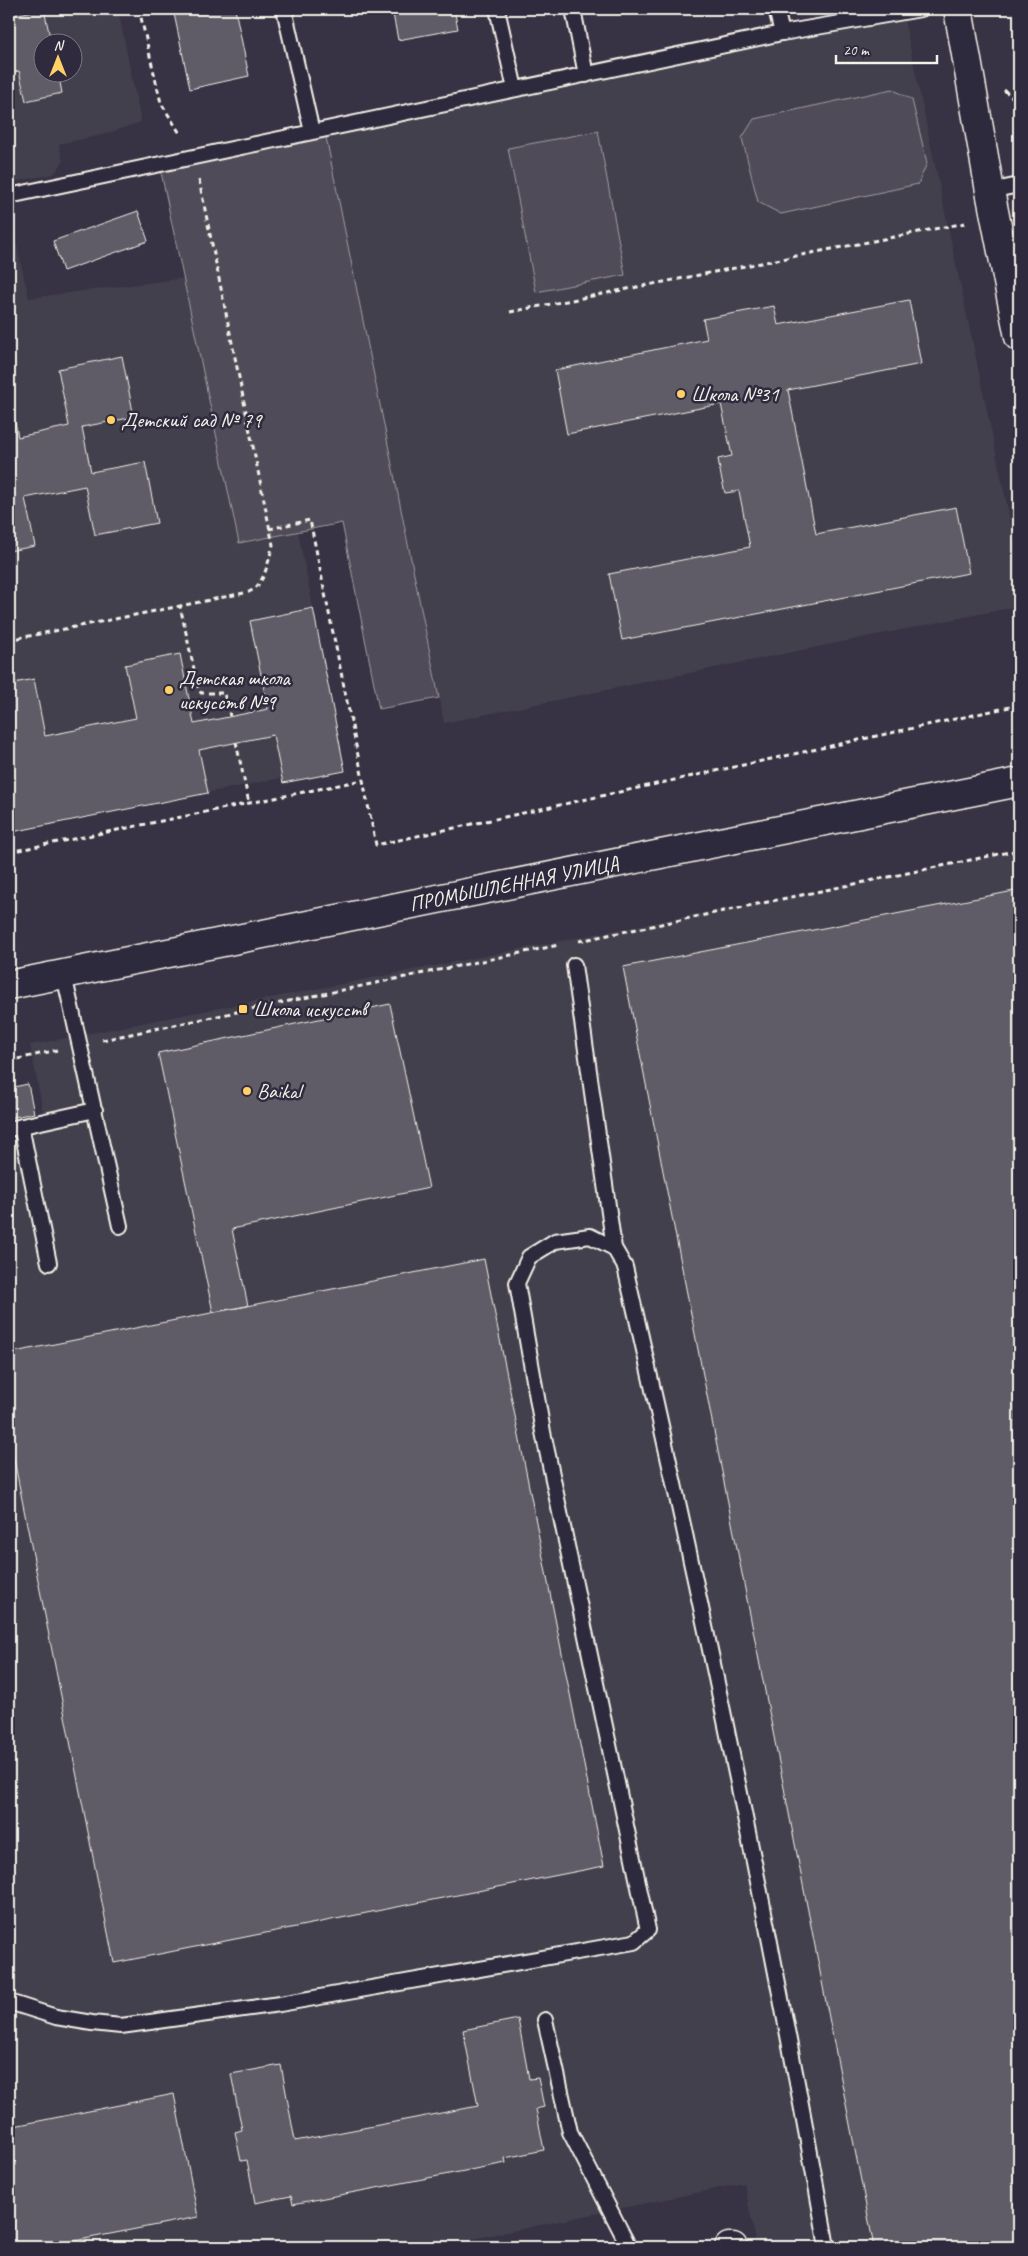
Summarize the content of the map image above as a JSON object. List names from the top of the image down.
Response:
{
  "streets": {
    "main road": ["ПРОМЫШЛЕННАЯ УЛИЦА"]
  },
  "places": {
    "other": [
      "Школа №31",
      "Детский сад № 79",
      "Детская школа искусств №9",
      "Baikal"
    ],
    "transit": ["Школа искусств"]
  },
  "scale_bar": "20 m",
  "north": "top"
}
